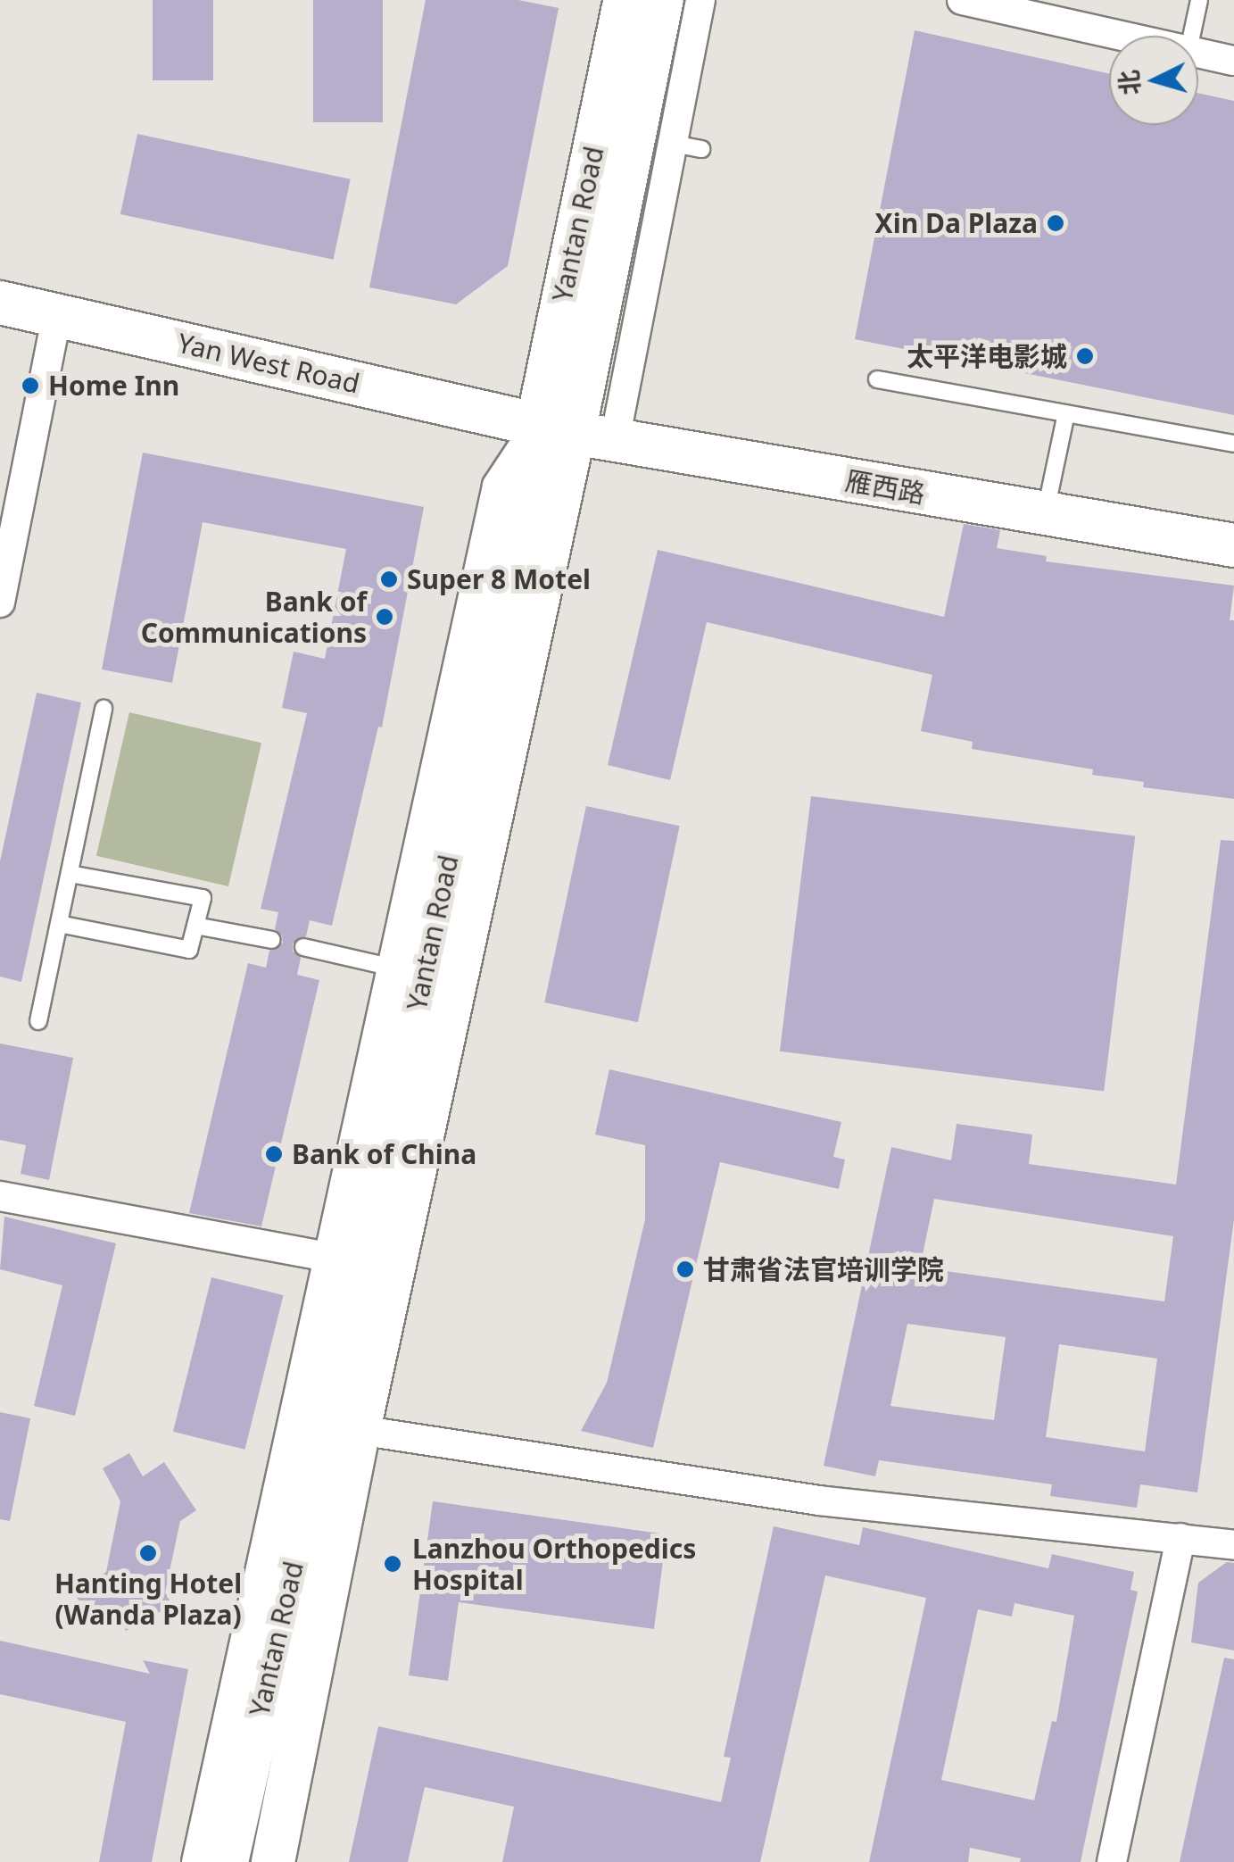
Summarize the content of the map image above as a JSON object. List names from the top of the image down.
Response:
{
  "streets": {
    "main road": ["Yantan Road", "Yan West Road", "雁西路"]
  },
  "crossings": [
    ["Yantan Road", "Yan West Road"],
    ["Yantan Road", "雁西路"],
    ["Yan West Road", "雁西路"]
  ],
  "places": [
    "Xin Da Plaza",
    "太平洋电影城",
    "Home Inn",
    "Super 8 Motel",
    "Bank of Communications",
    "Bank of China",
    "甘肃省法官培训学院",
    "Hanting Hotel (Wanda Plaza)",
    "Lanzhou Orthopedics Hospital"
  ],
  "north": "left"
}
